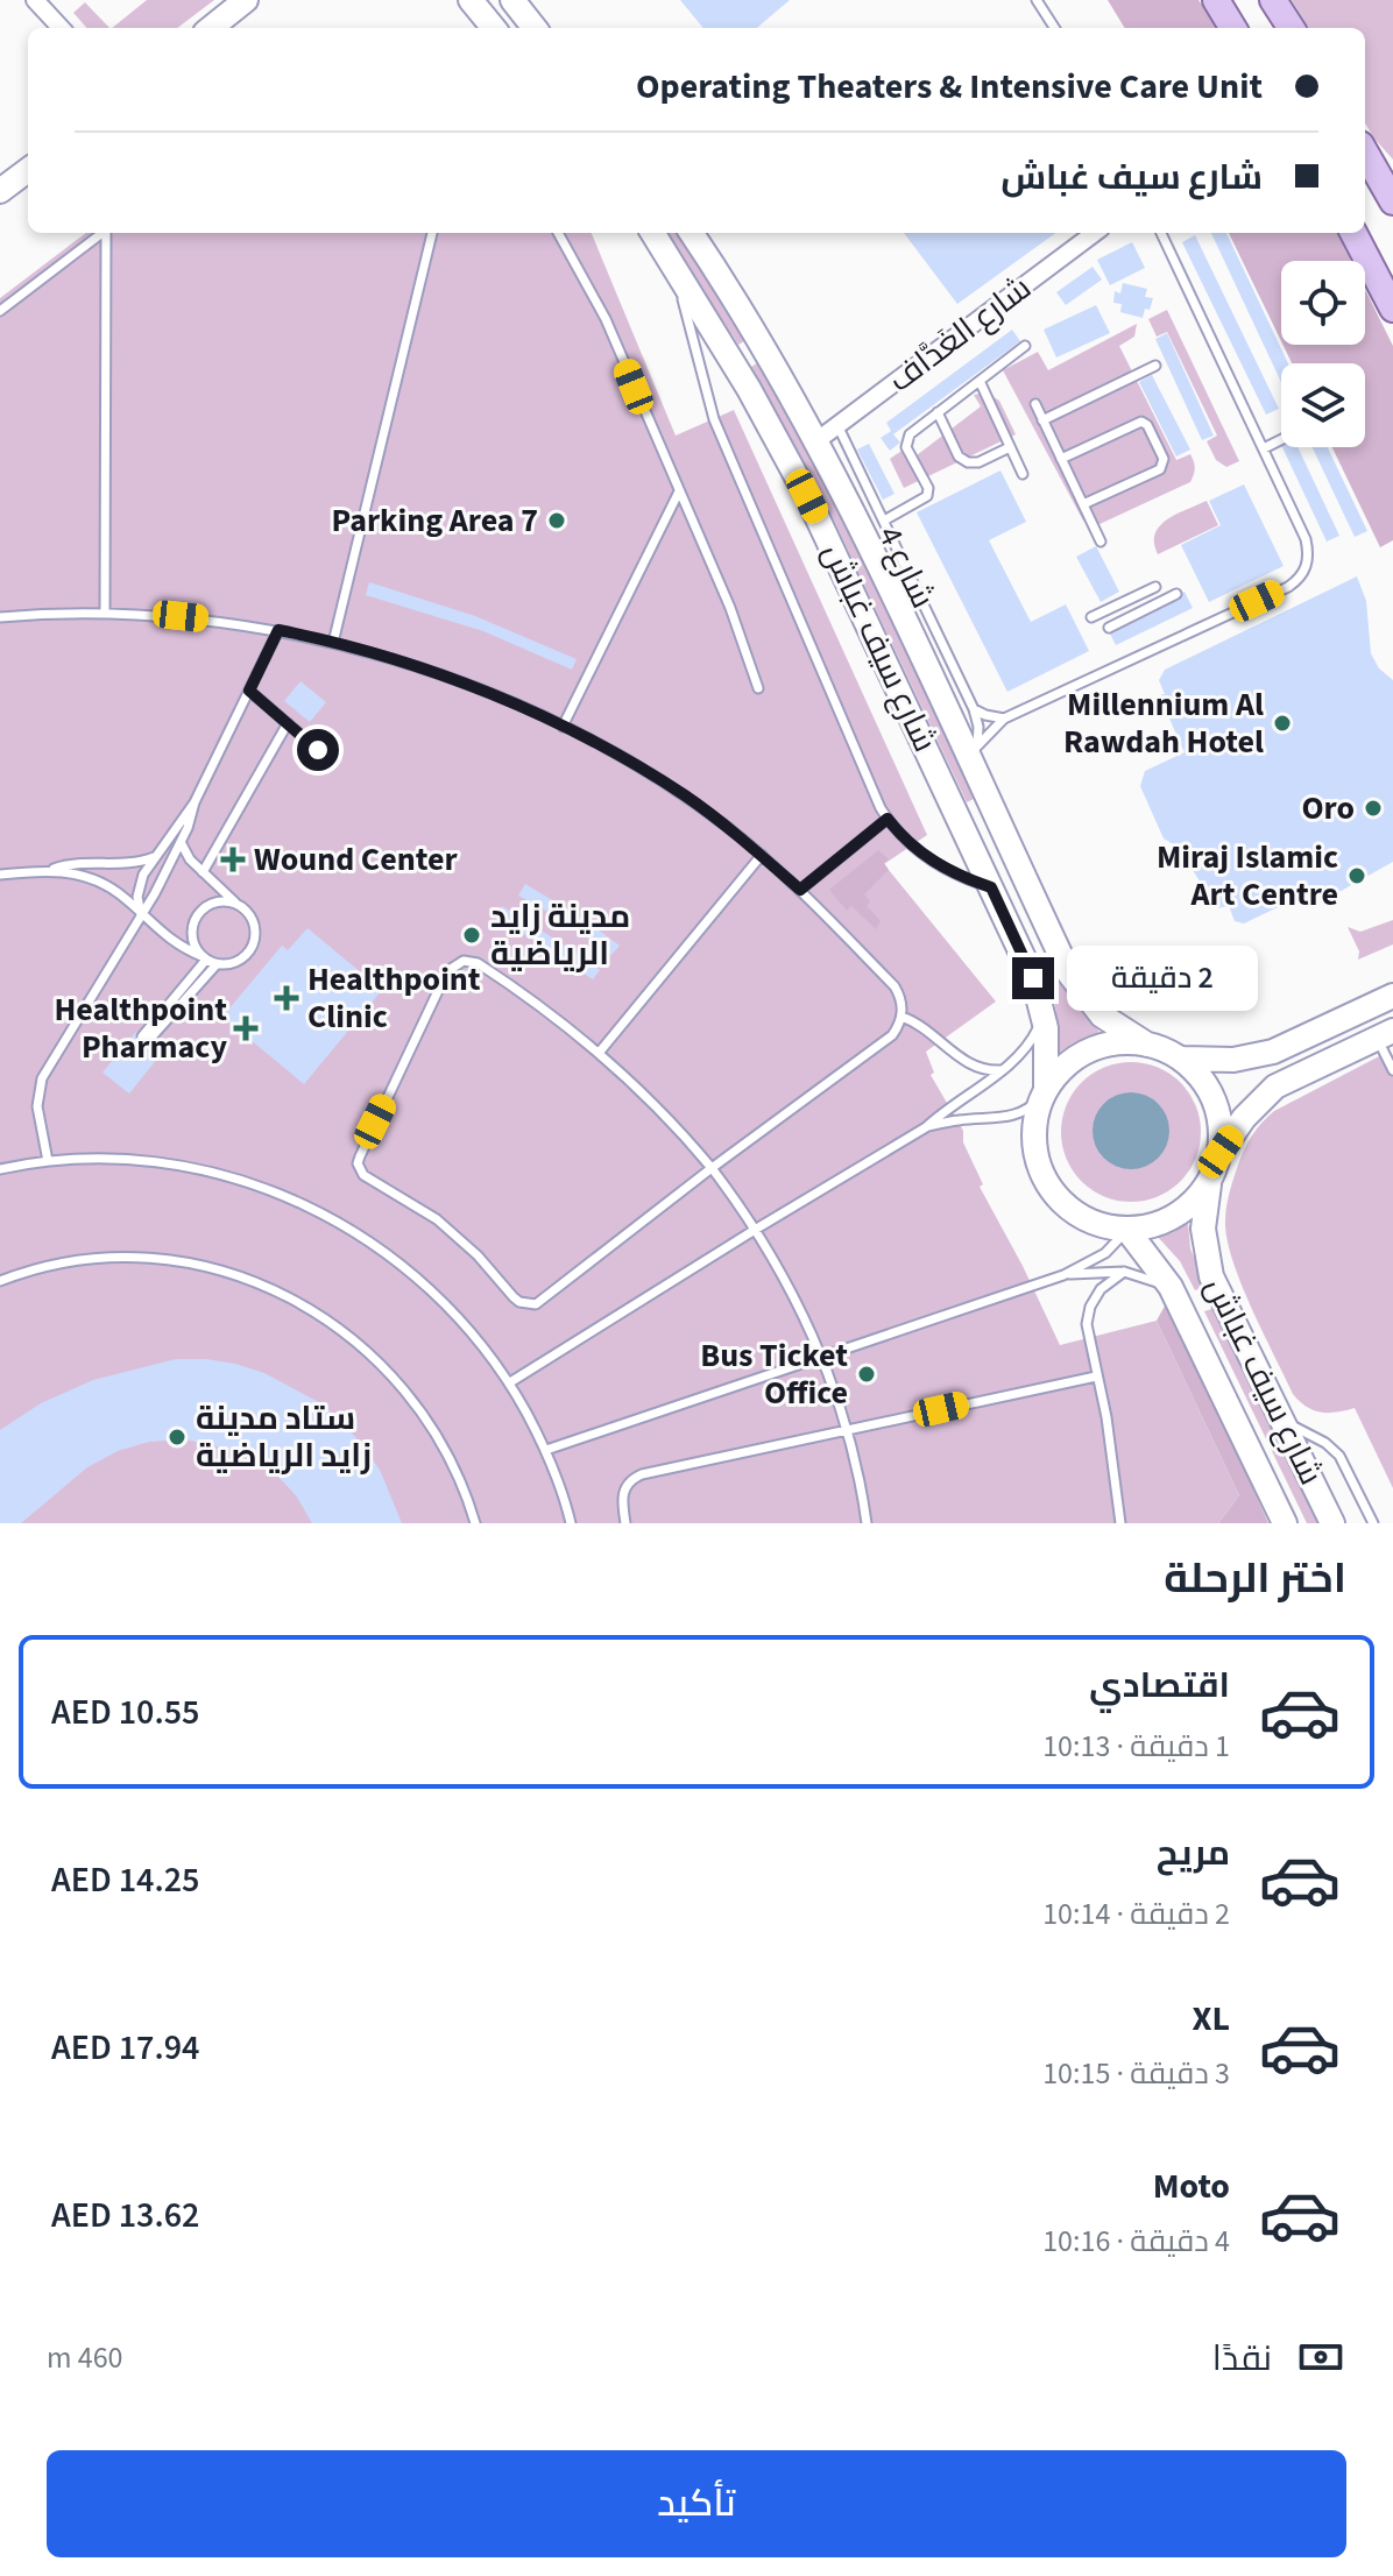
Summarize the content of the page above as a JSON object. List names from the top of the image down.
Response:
{
  "streets": {
    "street": ["شارع الغَدَّاف", "شارع سيف غباش"],
    "lane": ["شارع 4"]
  },
  "crossings": [
    ["شارع الغَدَّاف", "شارع 4"],
    ["شارع الغَدَّاف", "شارع سيف غباش"],
    ["شارع 4", "شارع سيف غباش"]
  ],
  "places": {
    "other": [
      "Parking Area 7",
      "Millennium Al Rawdah Hotel",
      "Oro",
      "Miraj Islamic Art Centre",
      "مدينة زايد الرياضية",
      "Bus Ticket Office",
      "ستاد مدينة زايد الرياضية"
    ],
    "health": ["Wound Center", "Healthpoint Clinic", "Healthpoint Pharmacy"]
  },
  "page": {
    "banner": ["Operating Theaters & Intensive Care Unit", "شارع سيف غباش"],
    "bubble": "2 دقيقة",
    "heading": "اختر الرحلة",
    "list": [
      {
        "name": "اقتصادي",
        "note": "1 دقيقة · 10:13",
        "value": "AED 10.55"
      },
      {
        "name": "مريح",
        "note": "2 دقيقة · 10:14",
        "value": "AED 14.25"
      },
      {
        "name": "XL",
        "note": "3 دقيقة · 10:15",
        "value": "AED 17.94"
      },
      {
        "name": "Moto",
        "note": "4 دقيقة · 10:16",
        "value": "AED 13.62"
      }
    ],
    "pay": ["نقدًا", "460 m"],
    "buttons": "تأكيد"
  }
}
